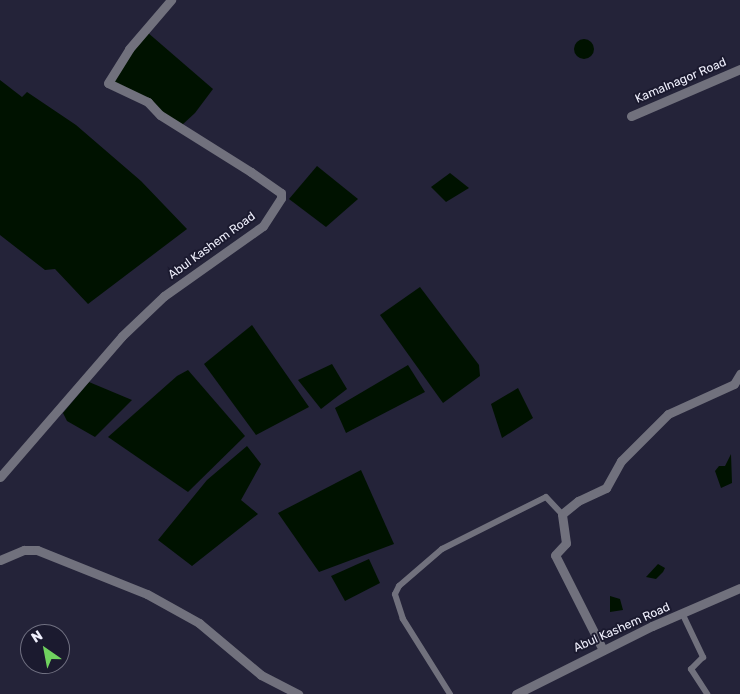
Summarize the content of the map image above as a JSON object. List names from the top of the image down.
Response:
{
  "streets": {
    "street": ["Kamalnagor Road", "Abul Kashem Road"]
  },
  "north": "top left"
}
